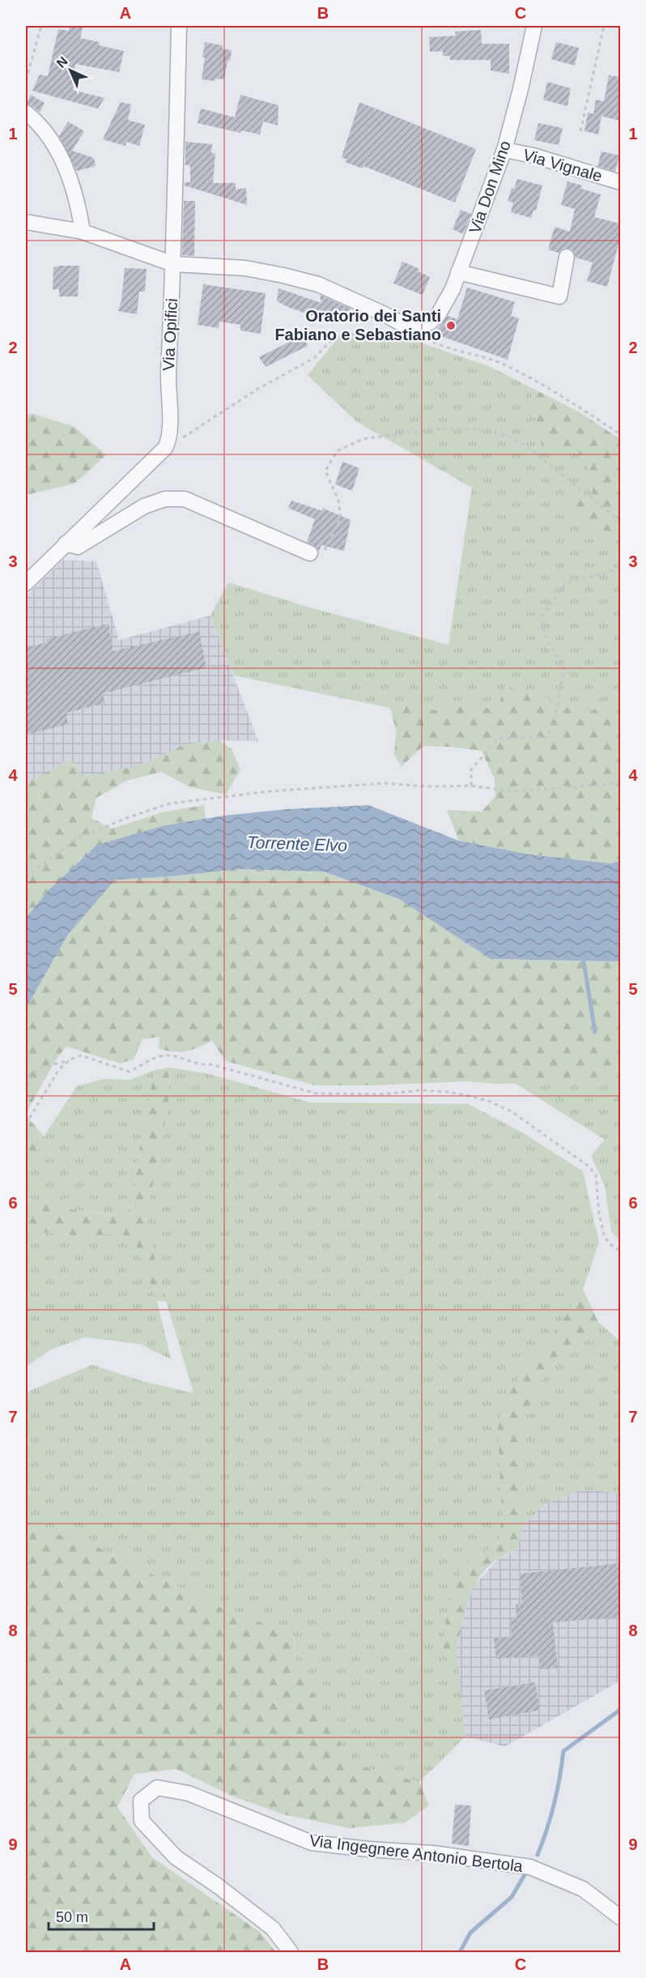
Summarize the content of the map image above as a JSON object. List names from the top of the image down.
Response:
{
  "streets": {
    "street": [
      "Via Vignale",
      "Via Don Mino",
      "Via Opifici",
      "Via Ingegnere Antonio Bertola"
    ]
  },
  "crossings": [
    ["Via Vignale", "Via Don Mino"]
  ],
  "water": ["Torrente Elvo"],
  "places": ["Oratorio dei Santi Fabiano e Sebastiano"],
  "scale_bar": "50 m",
  "north": "top left",
  "grid": {
    "columns": ["A", "B", "C"],
    "rows": [
      "1",
      "2",
      "3",
      "4",
      "5",
      "6",
      "7",
      "8",
      "9"
    ]
  }
}
